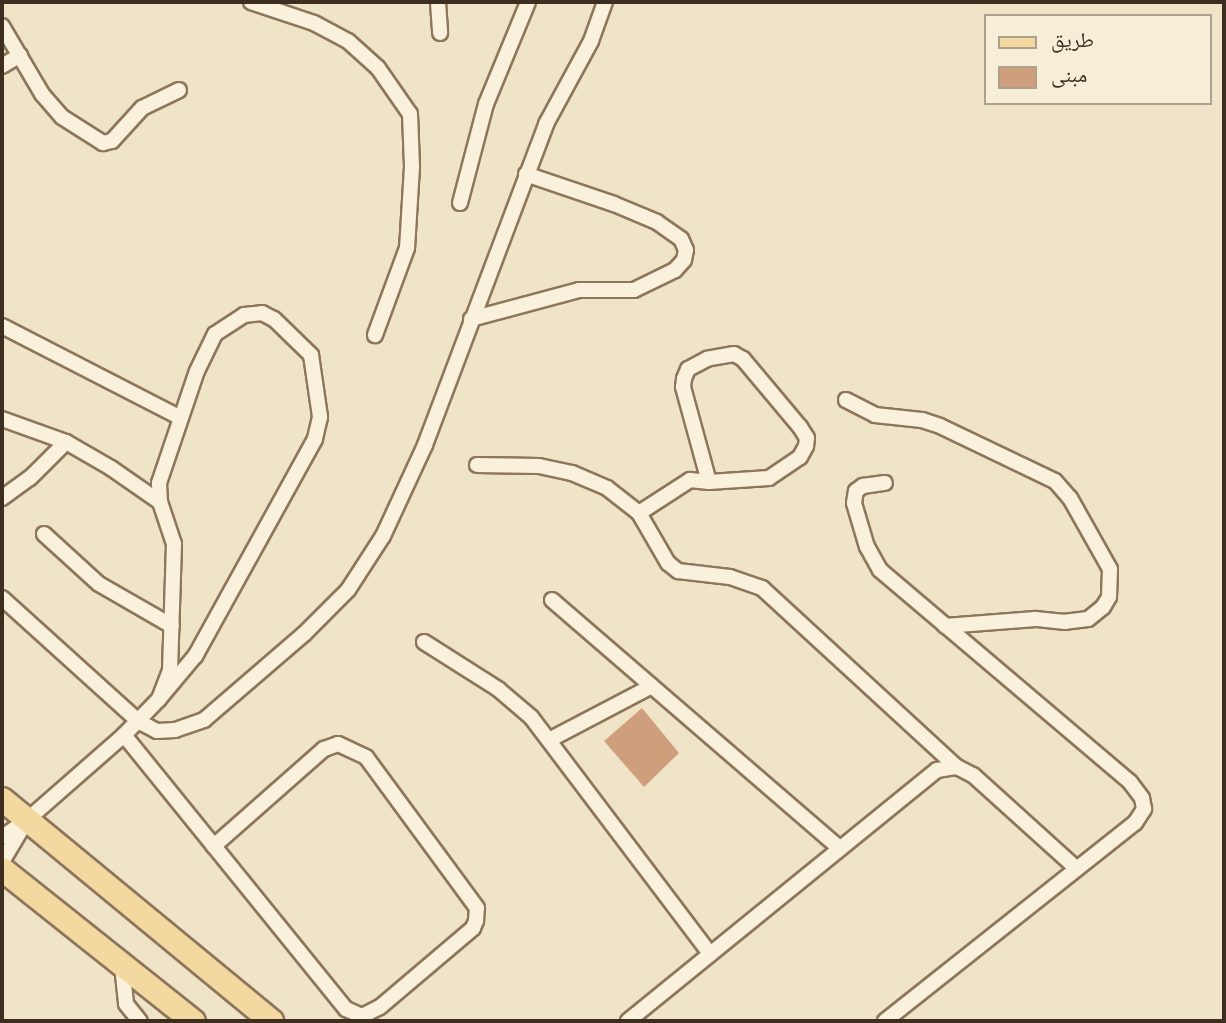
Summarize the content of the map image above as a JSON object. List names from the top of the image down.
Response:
{
  "legend": ["طريق", "مبنى"]
}
